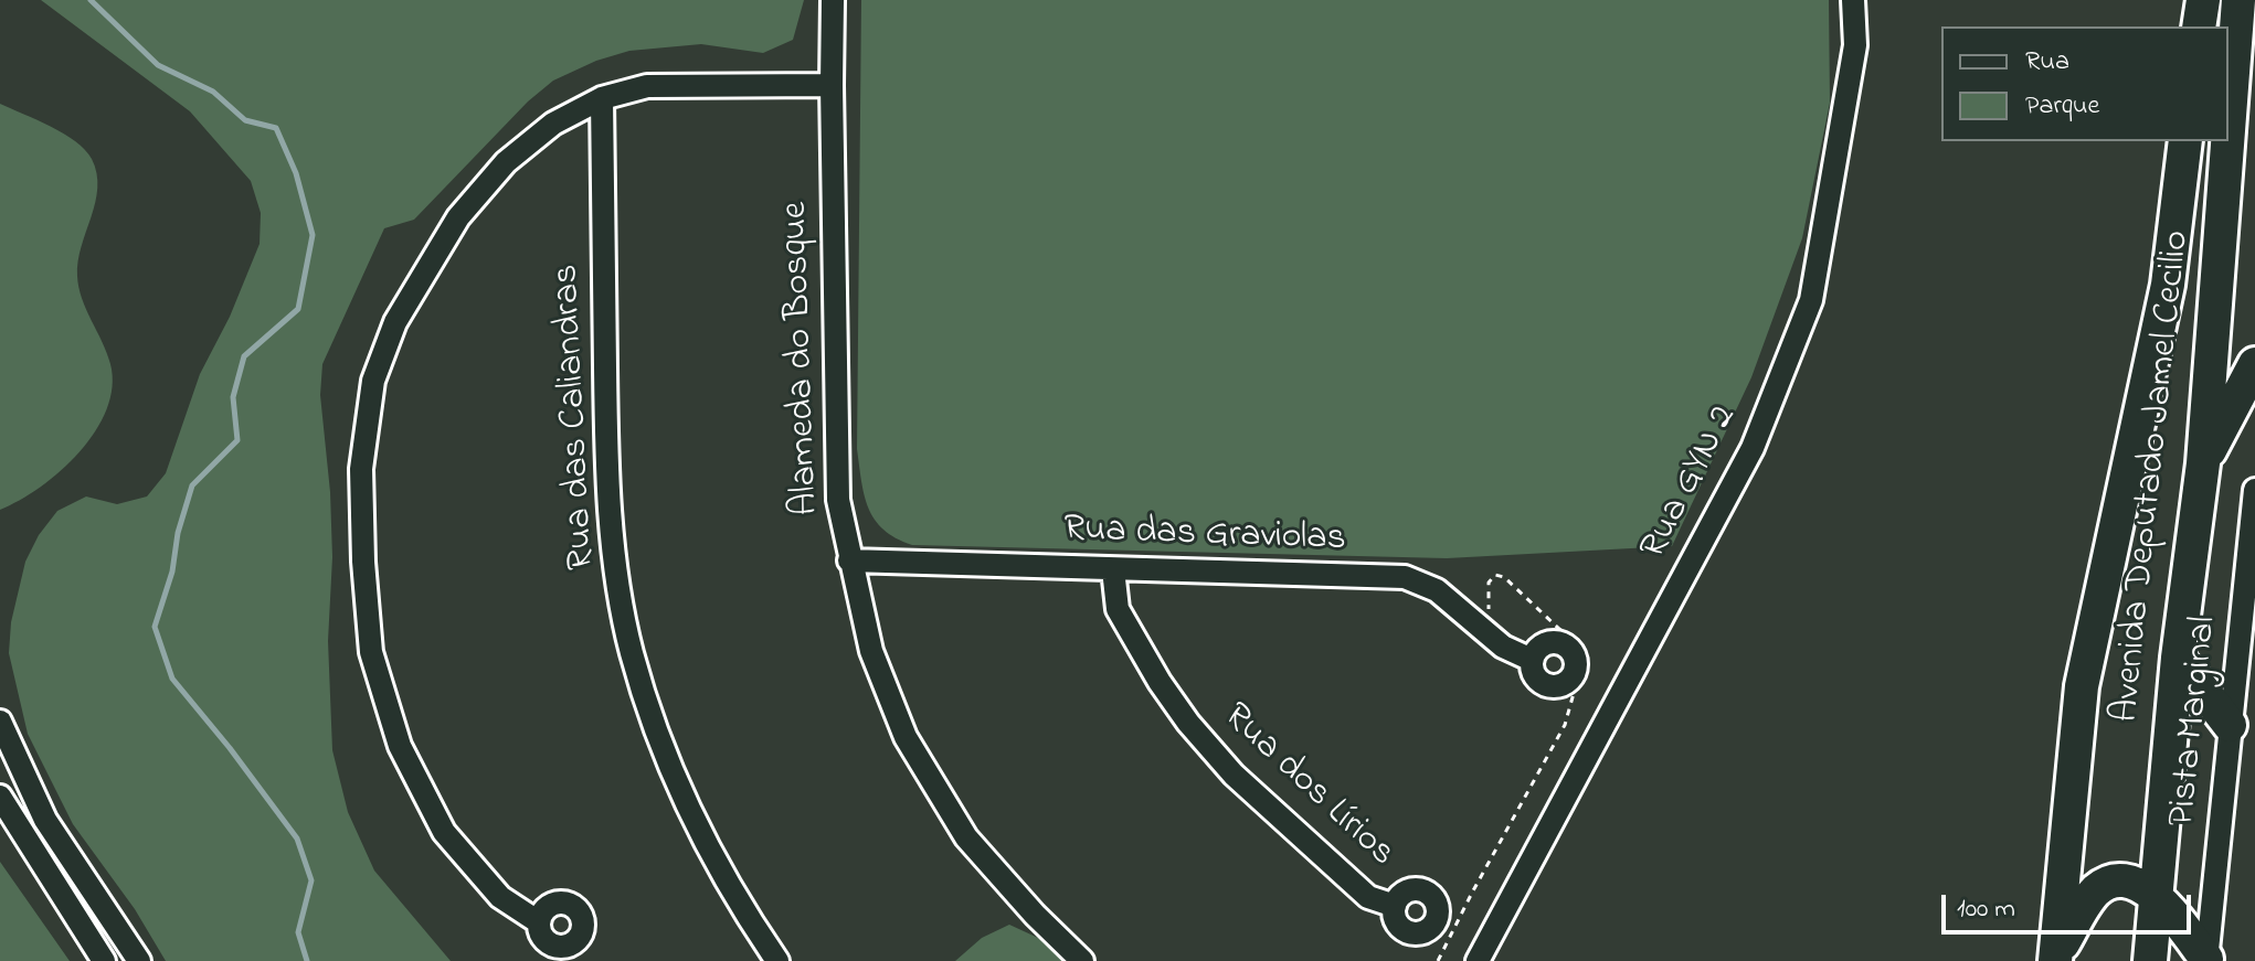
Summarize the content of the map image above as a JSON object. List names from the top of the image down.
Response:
{
  "streets": {
    "highway": ["Avenida Deputado Jamel Cecilio"],
    "street": [
      "Alameda do Bosque",
      "Rua das Caliandras",
      "Rua GYN 2",
      "Rua das Graviolas",
      "Pista Marginal",
      "Rua dos Lírios"
    ]
  },
  "crossings": [
    ["Alameda do Bosque", "Rua das Graviolas"],
    ["Rua das Graviolas", "Rua dos Lírios"]
  ],
  "legend": ["Rua", "Parque"],
  "scale_bar": "100 m"
}
